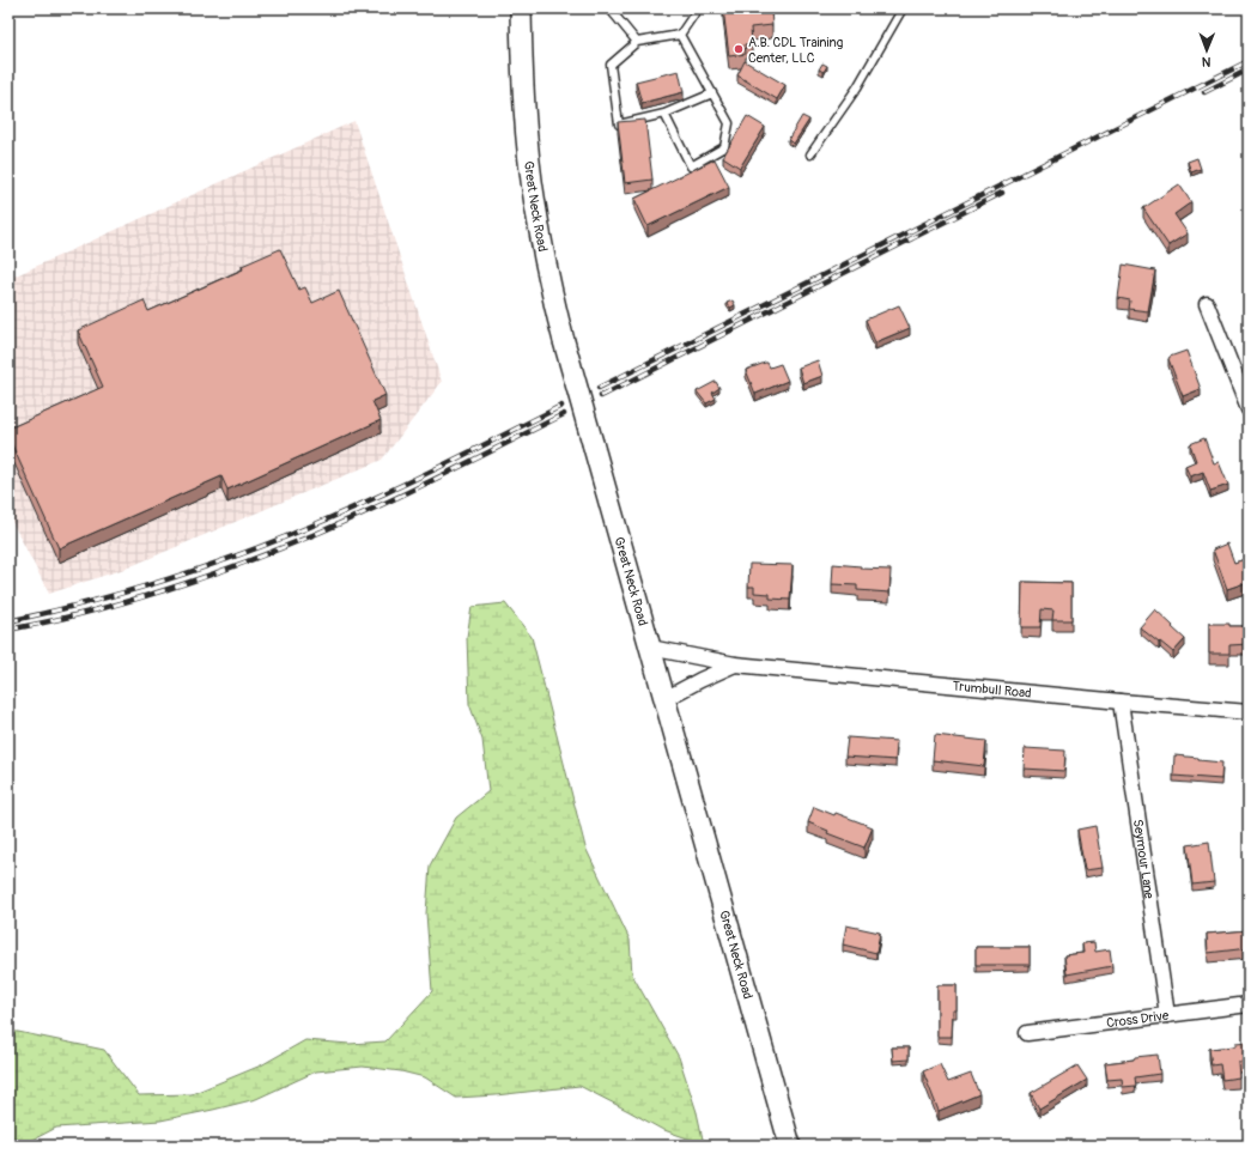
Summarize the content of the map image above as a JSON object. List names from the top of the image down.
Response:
{
  "streets": {
    "main road": ["Great Neck Road"],
    "street": ["Trumbull Road", "Seymour Lane", "Cross Drive"]
  },
  "crossings": [
    ["Great Neck Road", "Trumbull Road"],
    ["Trumbull Road", "Seymour Lane"],
    ["Seymour Lane", "Cross Drive"]
  ],
  "places": ["A.B. CDL Training Center, LLC"],
  "north": "bottom"
}
